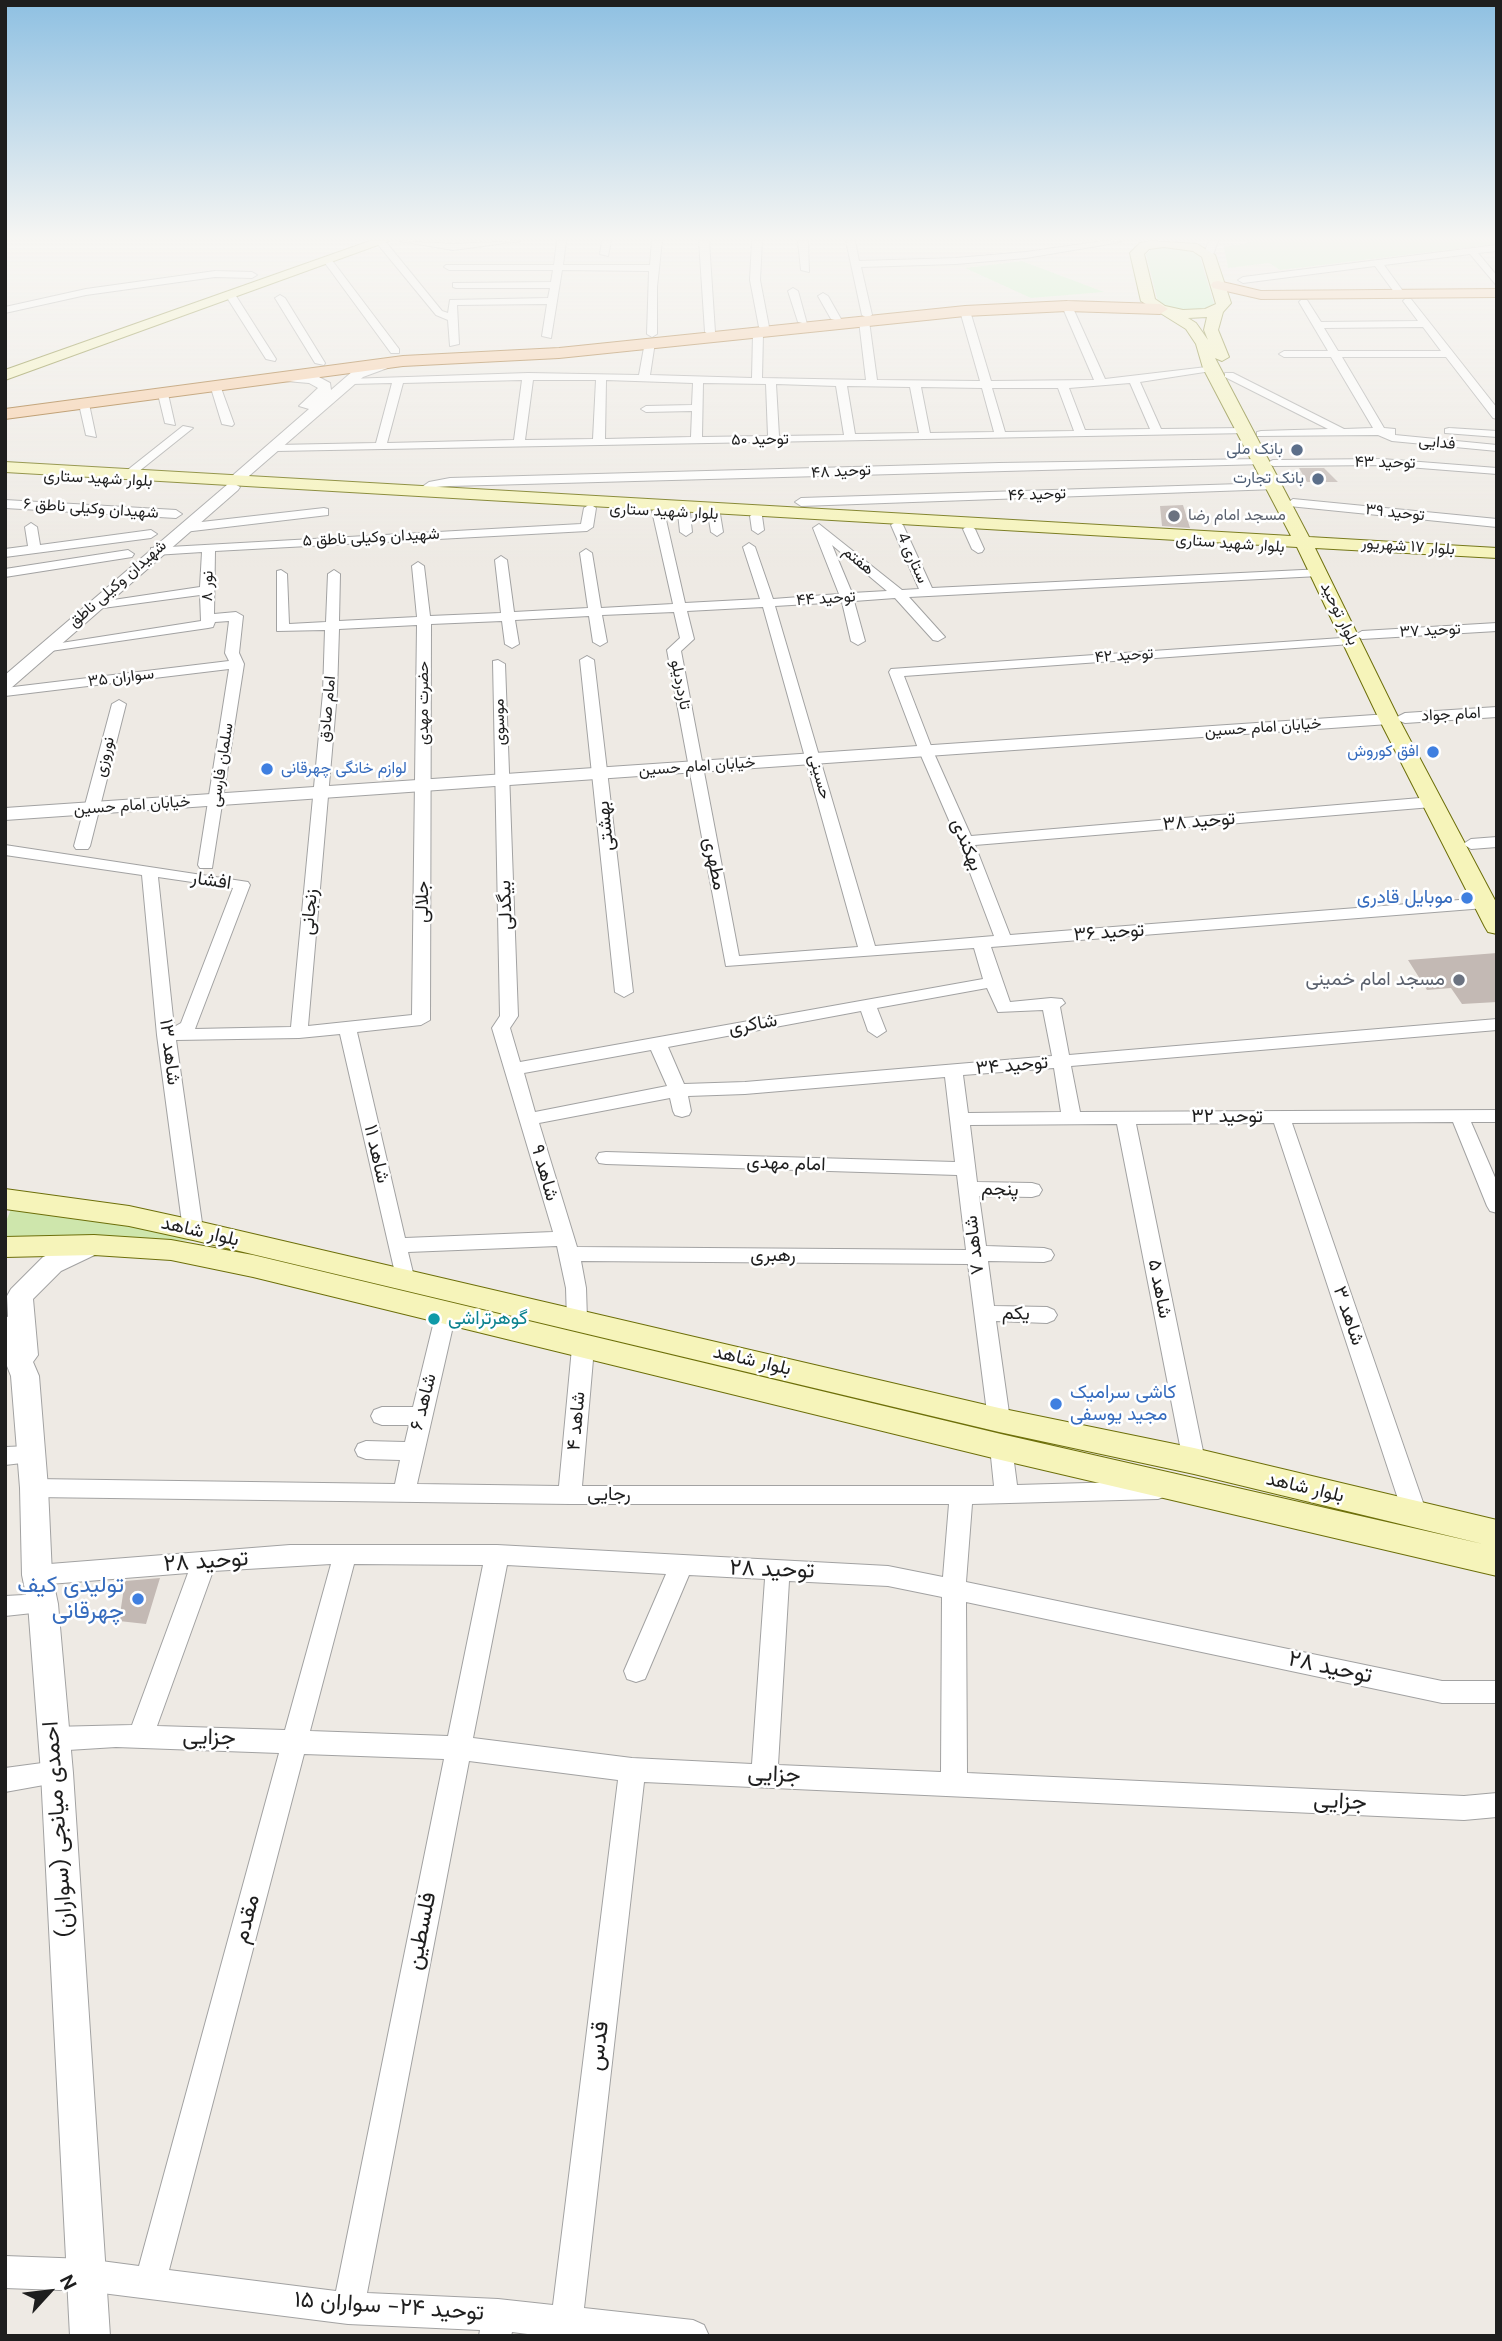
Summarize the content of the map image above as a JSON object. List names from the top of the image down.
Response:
{
  "streets": {
    "main road": [
      "بلوار شهید ستاری",
      "بلوار ۱۷ شهریور",
      "بلوار توحید",
      "بلوار شاهد"
    ],
    "street": [
      "توحید ۵۰",
      "فدایی",
      "توحید ۴۳",
      "توحید ۴۸",
      "توحید ۴۶",
      "شهیدان وکیلی ناطق ۶",
      "توحید ۳۹",
      "شهیدان وکیلی ناطق ۵",
      "ستاری 4",
      "هفتم",
      "شهیدان وکیلی ناطق",
      "نور ۸",
      "توحید ۴۴",
      "توحید ۳۷",
      "توحید ۴۲",
      "سواران ۳۵",
      "تاردردیلو",
      "حضرت مهدی",
      "امام صادق",
      "امام جواد",
      "موسوی",
      "خیابان امام حسین",
      "نوروزی",
      "سلمان فارسی",
      "حسینی",
      "توحید ۳۸",
      "بهشتی",
      "بهکندی",
      "مطهری",
      "افشار",
      "جلالی",
      "بیگدلی",
      "زنجانی",
      "توحید ۳۶",
      "شاکری",
      "شاهد ۱۳",
      "توحید ۳۴",
      "توحید ۳۲",
      "شاهد ۱۱",
      "امام مهدی",
      "شاهد ۹",
      "پنجم",
      "شاهد ۷",
      "رهبری",
      "شاهد ۵",
      "یکم",
      "شاهد ۳",
      "شاهد ۶",
      "شاهد ۴",
      "رجایی",
      "توحید ۲۸",
      "جزایی",
      "احمدی میانجی (سواران)",
      "مقدم",
      "فلسطین",
      "قدس",
      "توحید ۲۴- سواران ۱۵"
    ]
  },
  "crossings": [
    ["توحید ۵۰", "فدایی"],
    ["توحید ۵۰", "شهیدان وکیلی ناطق"],
    ["توحید ۵۰", "بلوار توحید"],
    ["توحید ۴۳", "توحید ۴۸"],
    ["توحید ۴۳", "بلوار توحید"],
    ["توحید ۴۸", "بلوار شهید ستاری"],
    ["توحید ۴۸", "بلوار توحید"],
    ["بلوار شهید ستاری", "توحید ۴۶"],
    ["بلوار شهید ستاری", "شهیدان وکیلی ناطق ۵"],
    ["بلوار شهید ستاری", "بلوار ۱۷ شهریور"],
    ["بلوار شهید ستاری", "ستاری 4"],
    ["بلوار شهید ستاری", "هفتم"],
    ["بلوار شهید ستاری", "شهیدان وکیلی ناطق"],
    ["بلوار شهید ستاری", "توحید ۴۴"],
    ["بلوار شهید ستاری", "بلوار توحید"],
    ["توحید ۴۶", "هفتم"],
    ["توحید ۴۶", "بلوار توحید"],
    ["شهیدان وکیلی ناطق ۶", "شهیدان وکیلی ناطق"],
    ["توحید ۳۹", "بلوار توحید"],
    ["شهیدان وکیلی ناطق ۵", "شهیدان وکیلی ناطق"],
    ["شهیدان وکیلی ناطق ۵", "نور ۸"],
    ["ستاری 4", "توحید ۴۴"],
    ["هفتم", "توحید ۴۴"],
    ["نور ۸", "سلمان فارسی"],
    ["توحید ۴۴", "بلوار توحید"],
    ["توحید ۴۴", "تاردردیلو"],
    ["توحید ۴۴", "حضرت مهدی"],
    ["توحید ۴۴", "امام صادق"],
    ["توحید ۴۴", "حسینی"],
    ["بلوار توحید", "توحید ۳۷"],
    ["بلوار توحید", "توحید ۴۲"],
    ["بلوار توحید", "امام جواد"],
    ["بلوار توحید", "خیابان امام حسین"],
    ["بلوار توحید", "توحید ۳۸"],
    ["بلوار توحید", "توحید ۳۶"],
    ["توحید ۳۷", "توحید ۴۲"],
    ["سواران ۳۵", "سلمان فارسی"],
    ["تاردردیلو", "خیابان امام حسین"],
    ["تاردردیلو", "مطهری"],
    ["حضرت مهدی", "خیابان امام حسین"],
    ["حضرت مهدی", "جلالی"],
    ["امام صادق", "خیابان امام حسین"],
    ["امام صادق", "زنجانی"],
    ["امام جواد", "خیابان امام حسین"],
    ["موسوی", "خیابان امام حسین"],
    ["موسوی", "بیگدلی"],
    ["خیابان امام حسین", "نوروزی"],
    ["خیابان امام حسین", "سلمان فارسی"],
    ["خیابان امام حسین", "حسینی"],
    ["خیابان امام حسین", "بهشتی"],
    ["خیابان امام حسین", "بهکندی"],
    ["خیابان امام حسین", "مطهری"],
    ["خیابان امام حسین", "جلالی"],
    ["خیابان امام حسین", "بیگدلی"],
    ["خیابان امام حسین", "زنجانی"],
    ["حسینی", "توحید ۳۶"],
    ["توحید ۳۸", "بهکندی"],
    ["بهکندی", "توحید ۳۶"],
    ["مطهری", "توحید ۳۶"],
    ["افشار", "شاهد ۱۳"],
    ["جلالی", "شاهد ۱۱"],
    ["بیگدلی", "شاهد ۹"],
    ["شاکری", "شاهد ۹"],
    ["شاهد ۱۳", "بلوار شاهد"],
    ["توحید ۳۴", "شاهد ۹"],
    ["توحید ۳۴", "شاهد ۷"],
    ["توحید ۳۲", "شاهد ۷"],
    ["توحید ۳۲", "شاهد ۵"],
    ["توحید ۳۲", "شاهد ۳"],
    ["شاهد ۱۱", "بلوار شاهد"],
    ["شاهد ۱۱", "رهبری"],
    ["امام مهدی", "پنجم"],
    ["امام مهدی", "شاهد ۷"],
    ["شاهد ۹", "بلوار شاهد"],
    ["شاهد ۹", "رهبری"],
    ["شاهد ۹", "شاهد ۴"],
    ["پنجم", "شاهد ۷"],
    ["بلوار شاهد", "شاهد ۷"],
    ["بلوار شاهد", "شاهد ۵"],
    ["بلوار شاهد", "شاهد ۳"],
    ["بلوار شاهد", "شاهد ۶"],
    ["بلوار شاهد", "شاهد ۴"],
    ["بلوار شاهد", "رجایی"],
    ["شاهد ۷", "رهبری"],
    ["شاهد ۷", "یکم"],
    ["شاهد ۷", "رجایی"],
    ["شاهد ۵", "رجایی"],
    ["شاهد ۶", "رجایی"],
    ["شاهد ۴", "رجایی"],
    ["رجایی", "احمدی میانجی (سواران)"],
    ["توحید ۲۸", "احمدی میانجی (سواران)"],
    ["توحید ۲۸", "مقدم"],
    ["توحید ۲۸", "فلسطین"],
    ["جزایی", "احمدی میانجی (سواران)"],
    ["جزایی", "مقدم"],
    ["جزایی", "فلسطین"],
    ["جزایی", "قدس"],
    ["احمدی میانجی (سواران)", "توحید ۲۴- سواران ۱۵"],
    ["مقدم", "توحید ۲۴- سواران ۱۵"],
    ["فلسطین", "توحید ۲۴- سواران ۱۵"],
    ["قدس", "توحید ۲۴- سواران ۱۵"]
  ],
  "places": [
    "بانک ملی",
    "بانک تجارت",
    "مسجد امام رضا",
    "افق کوروش",
    "لوازم خانگی چهرقانی",
    "موبایل قادری",
    "مسجد امام خمینی",
    "گوهرتراشی",
    "کاشی سرامیک مجید یوسفی",
    "تولیدی کیف چهرقانی"
  ],
  "north": "top right"
}
